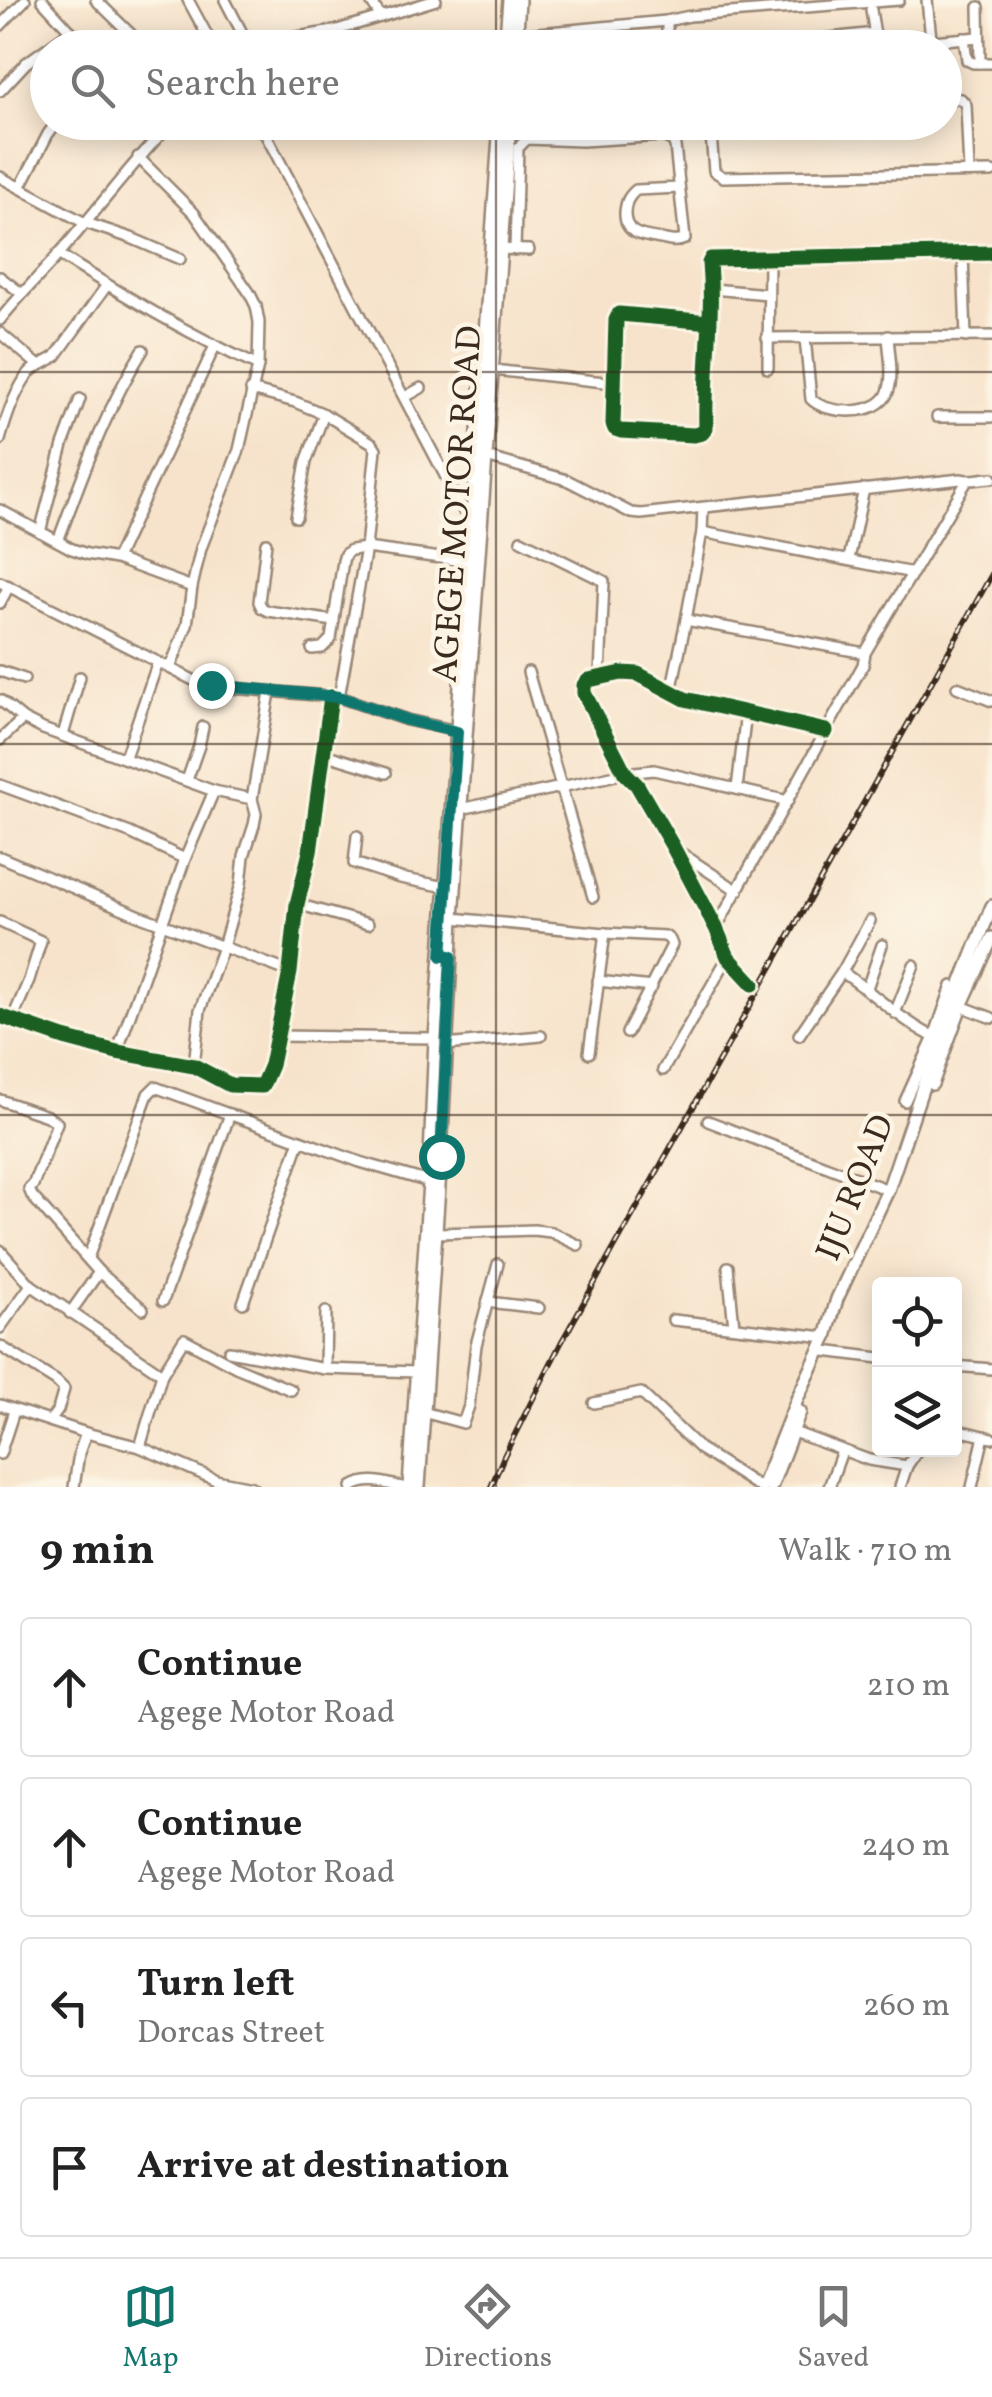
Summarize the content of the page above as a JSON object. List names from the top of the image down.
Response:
{
  "streets": {
    "main road": ["AGEGE MOTOR ROAD", "IJU ROAD"]
  },
  "page": {
    "search": "Search here",
    "heading": ["9 min", "Walk · 710 m"],
    "list": [
      ["Continue", "Agege Motor Road", "210 m"],
      ["Continue", "Agege Motor Road", "240 m"],
      ["Turn left", "Dorcas Street", "260 m"],
      "Arrive at destination"
    ],
    "nav": ["Map", "Directions", "Saved"]
  }
}
